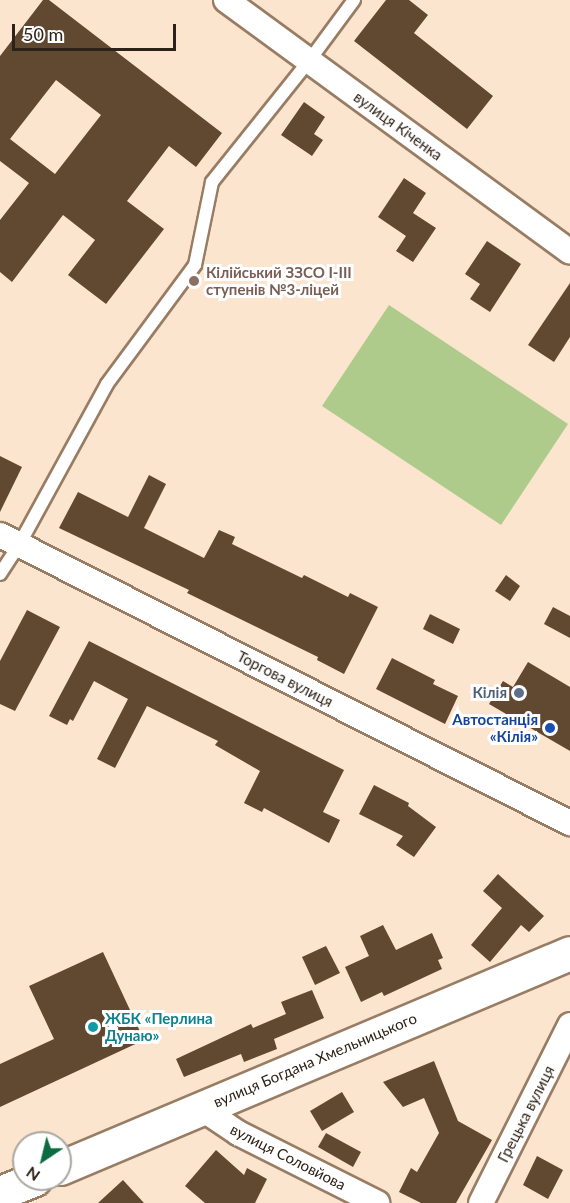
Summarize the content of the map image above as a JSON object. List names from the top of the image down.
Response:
{
  "streets": {
    "main road": ["вулиця Богдана Хмельницького"],
    "street": [
      "вулиця Кіченка",
      "Торгова вулиця",
      "Грецька вулиця",
      "вулиця Соловйова"
    ]
  },
  "crossings": [
    ["вулиця Богдана Хмельницького", "вулиця Соловйова"]
  ],
  "places": [
    "Кілійський ЗЗСО І-ІІІ ступенів №3-ліцей",
    "Кілія",
    "Автостанція «Кілія»",
    "ЖБК «Перлина Дунаю»"
  ],
  "scale_bar": "50 m",
  "north": "bottom left"
}
